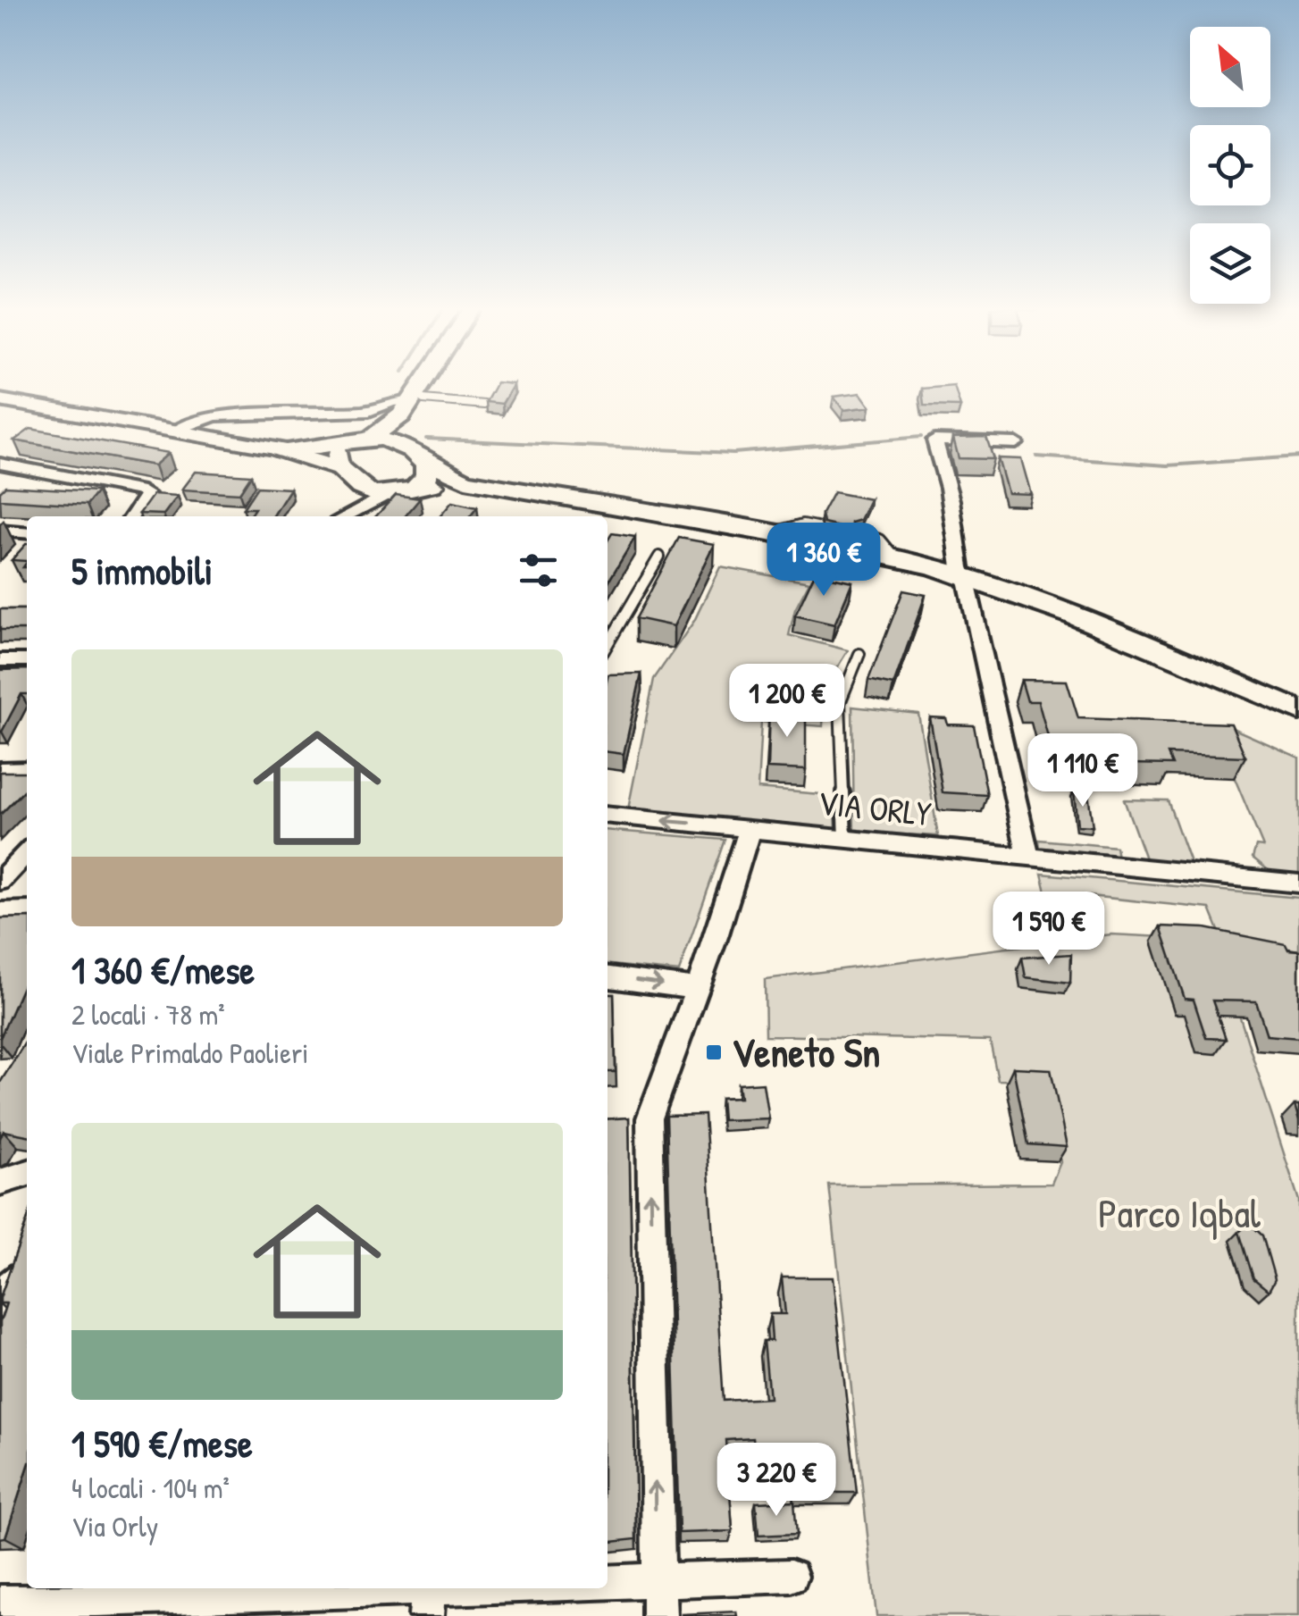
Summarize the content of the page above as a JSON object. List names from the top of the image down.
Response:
{
  "streets": {
    "street": ["VIA ORLY"]
  },
  "parks": ["Parco Iqbal"],
  "places": {
    "transit": ["Veneto Sn"]
  },
  "north": "top left",
  "page": {
    "heading": "5 immobili",
    "price": [
      "1 360 €",
      "1 200 €",
      "1 110 €",
      "1 590 €",
      "3 220 €"
    ],
    "list": [
      {
        "name": "1 360 €/mese",
        "note": "2 locali · 78 m² · Viale Primaldo Paolieri"
      },
      {
        "name": "1 590 €/mese",
        "note": "4 locali · 104 m² · Via Orly"
      }
    ]
  }
}
